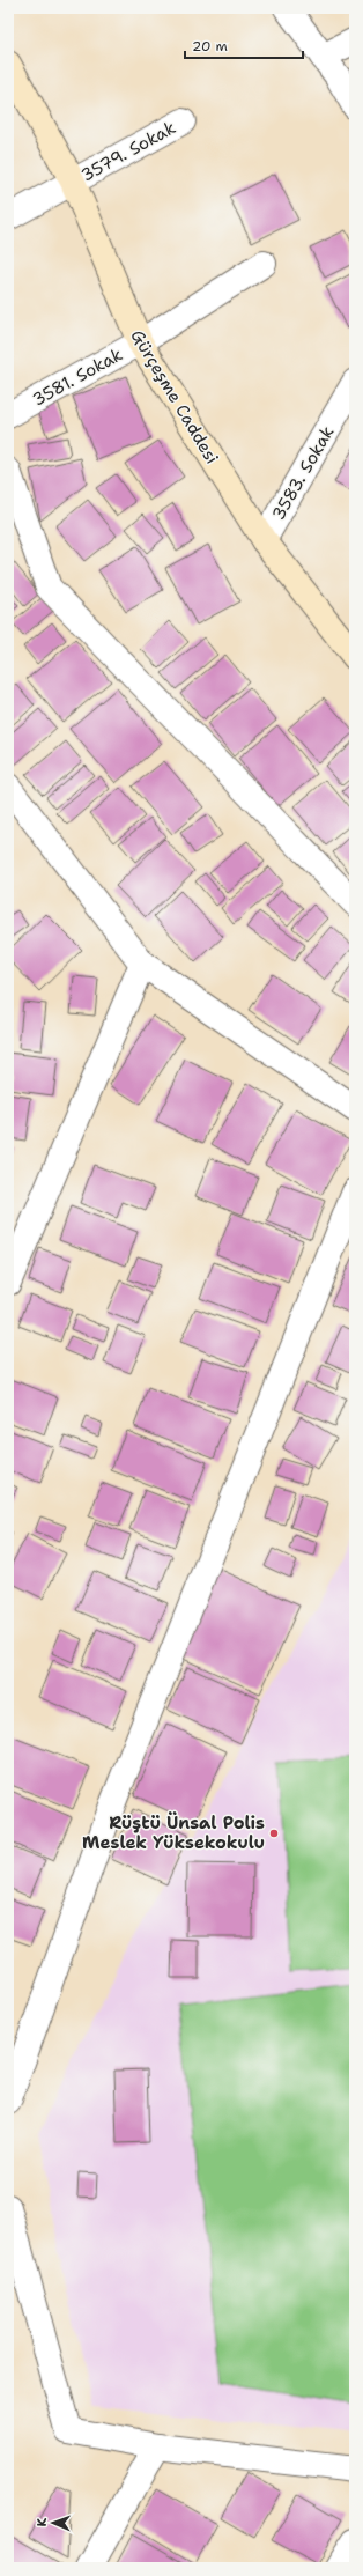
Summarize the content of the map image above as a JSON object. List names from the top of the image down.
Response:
{
  "streets": {
    "main road": ["Gürçeşme Caddesi"],
    "street": ["3579. Sokak", "3581. Sokak", "3583. Sokak"]
  },
  "crossings": [
    ["3579. Sokak", "Gürçeşme Caddesi"],
    ["3581. Sokak", "Gürçeşme Caddesi"],
    ["Gürçeşme Caddesi", "3583. Sokak"]
  ],
  "places": ["Rüştü Ünsal Polis Meslek Yüksekokulu"],
  "scale_bar": "20 m",
  "north": "left"
}
